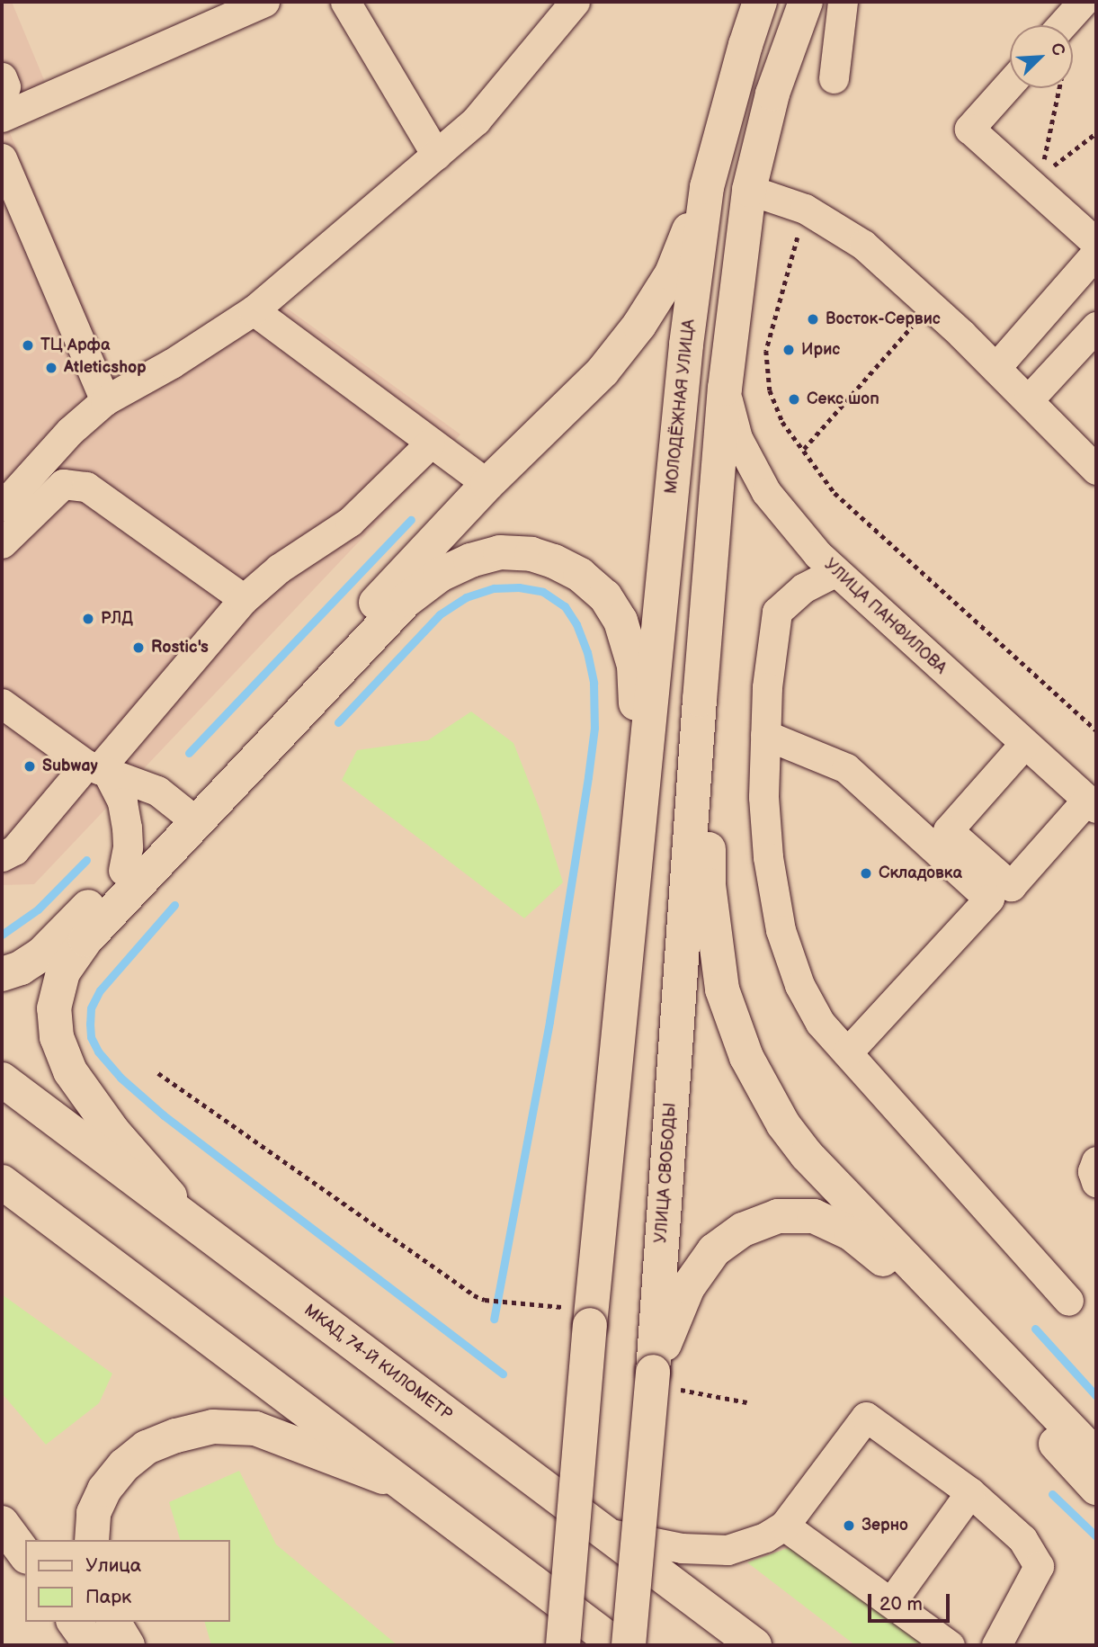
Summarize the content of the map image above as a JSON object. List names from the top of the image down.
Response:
{
  "streets": {
    "main road": ["МОЛОДЁЖНАЯ УЛИЦА", "УЛИЦА СВОБОДЫ", "МКАД, 74-Й КИЛОМЕТР"],
    "street": ["УЛИЦА ПАНФИЛОВА"]
  },
  "places": [
    "Восток-Сервис",
    "ТЦ Арфа",
    "Ирис",
    "Atleticshop",
    "Секс шоп",
    "РЛД",
    "Rostic's",
    "Subway",
    "Складовка",
    "Зерно"
  ],
  "legend": ["Улица", "Парк"],
  "scale_bar": "20 m",
  "north": "top right"
}
